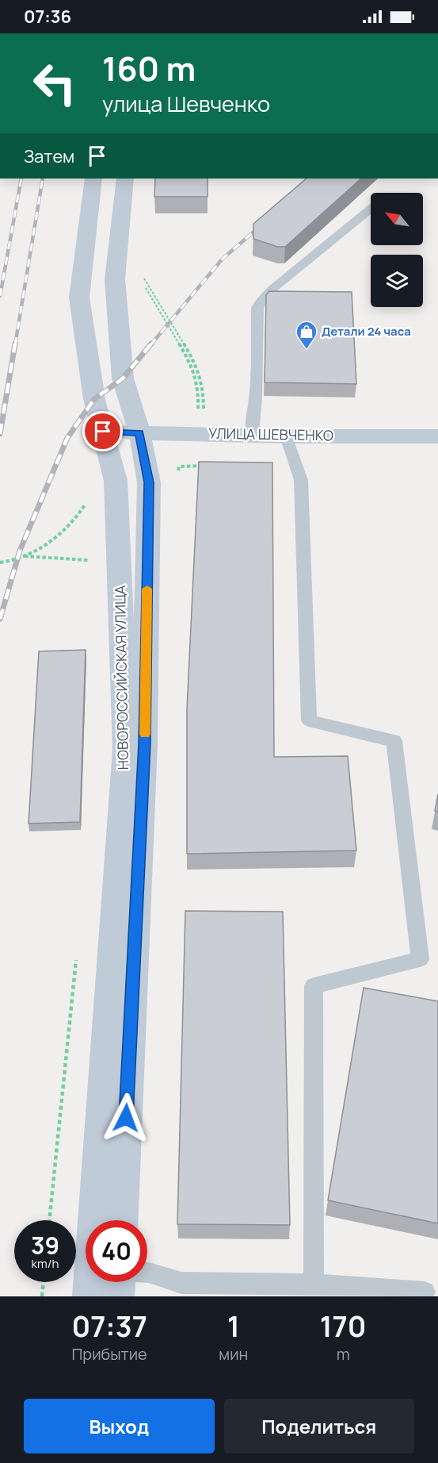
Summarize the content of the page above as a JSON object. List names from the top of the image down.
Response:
{
  "streets": {
    "main road": ["УЛИЦА ШЕВЧЕНКО", "НОВОРОССИЙСКАЯ УЛИЦА"]
  },
  "crossings": [
    ["УЛИЦА ШЕВЧЕНКО", "НОВОРОССИЙСКАЯ УЛИЦА"]
  ],
  "places": {
    "shop": ["Детали 24 часа"]
  },
  "north": "top left",
  "page": {
    "status": "07:36",
    "turn": ["160 m", "улица Шевченко"],
    "then": "Затем",
    "speed": "39 km/h",
    "limit": "40",
    "eta": [
      "07:37",
      "Прибытие",
      "1",
      "мин",
      "170",
      "m"
    ],
    "buttons": ["Выход", "Поделиться"]
  }
}
